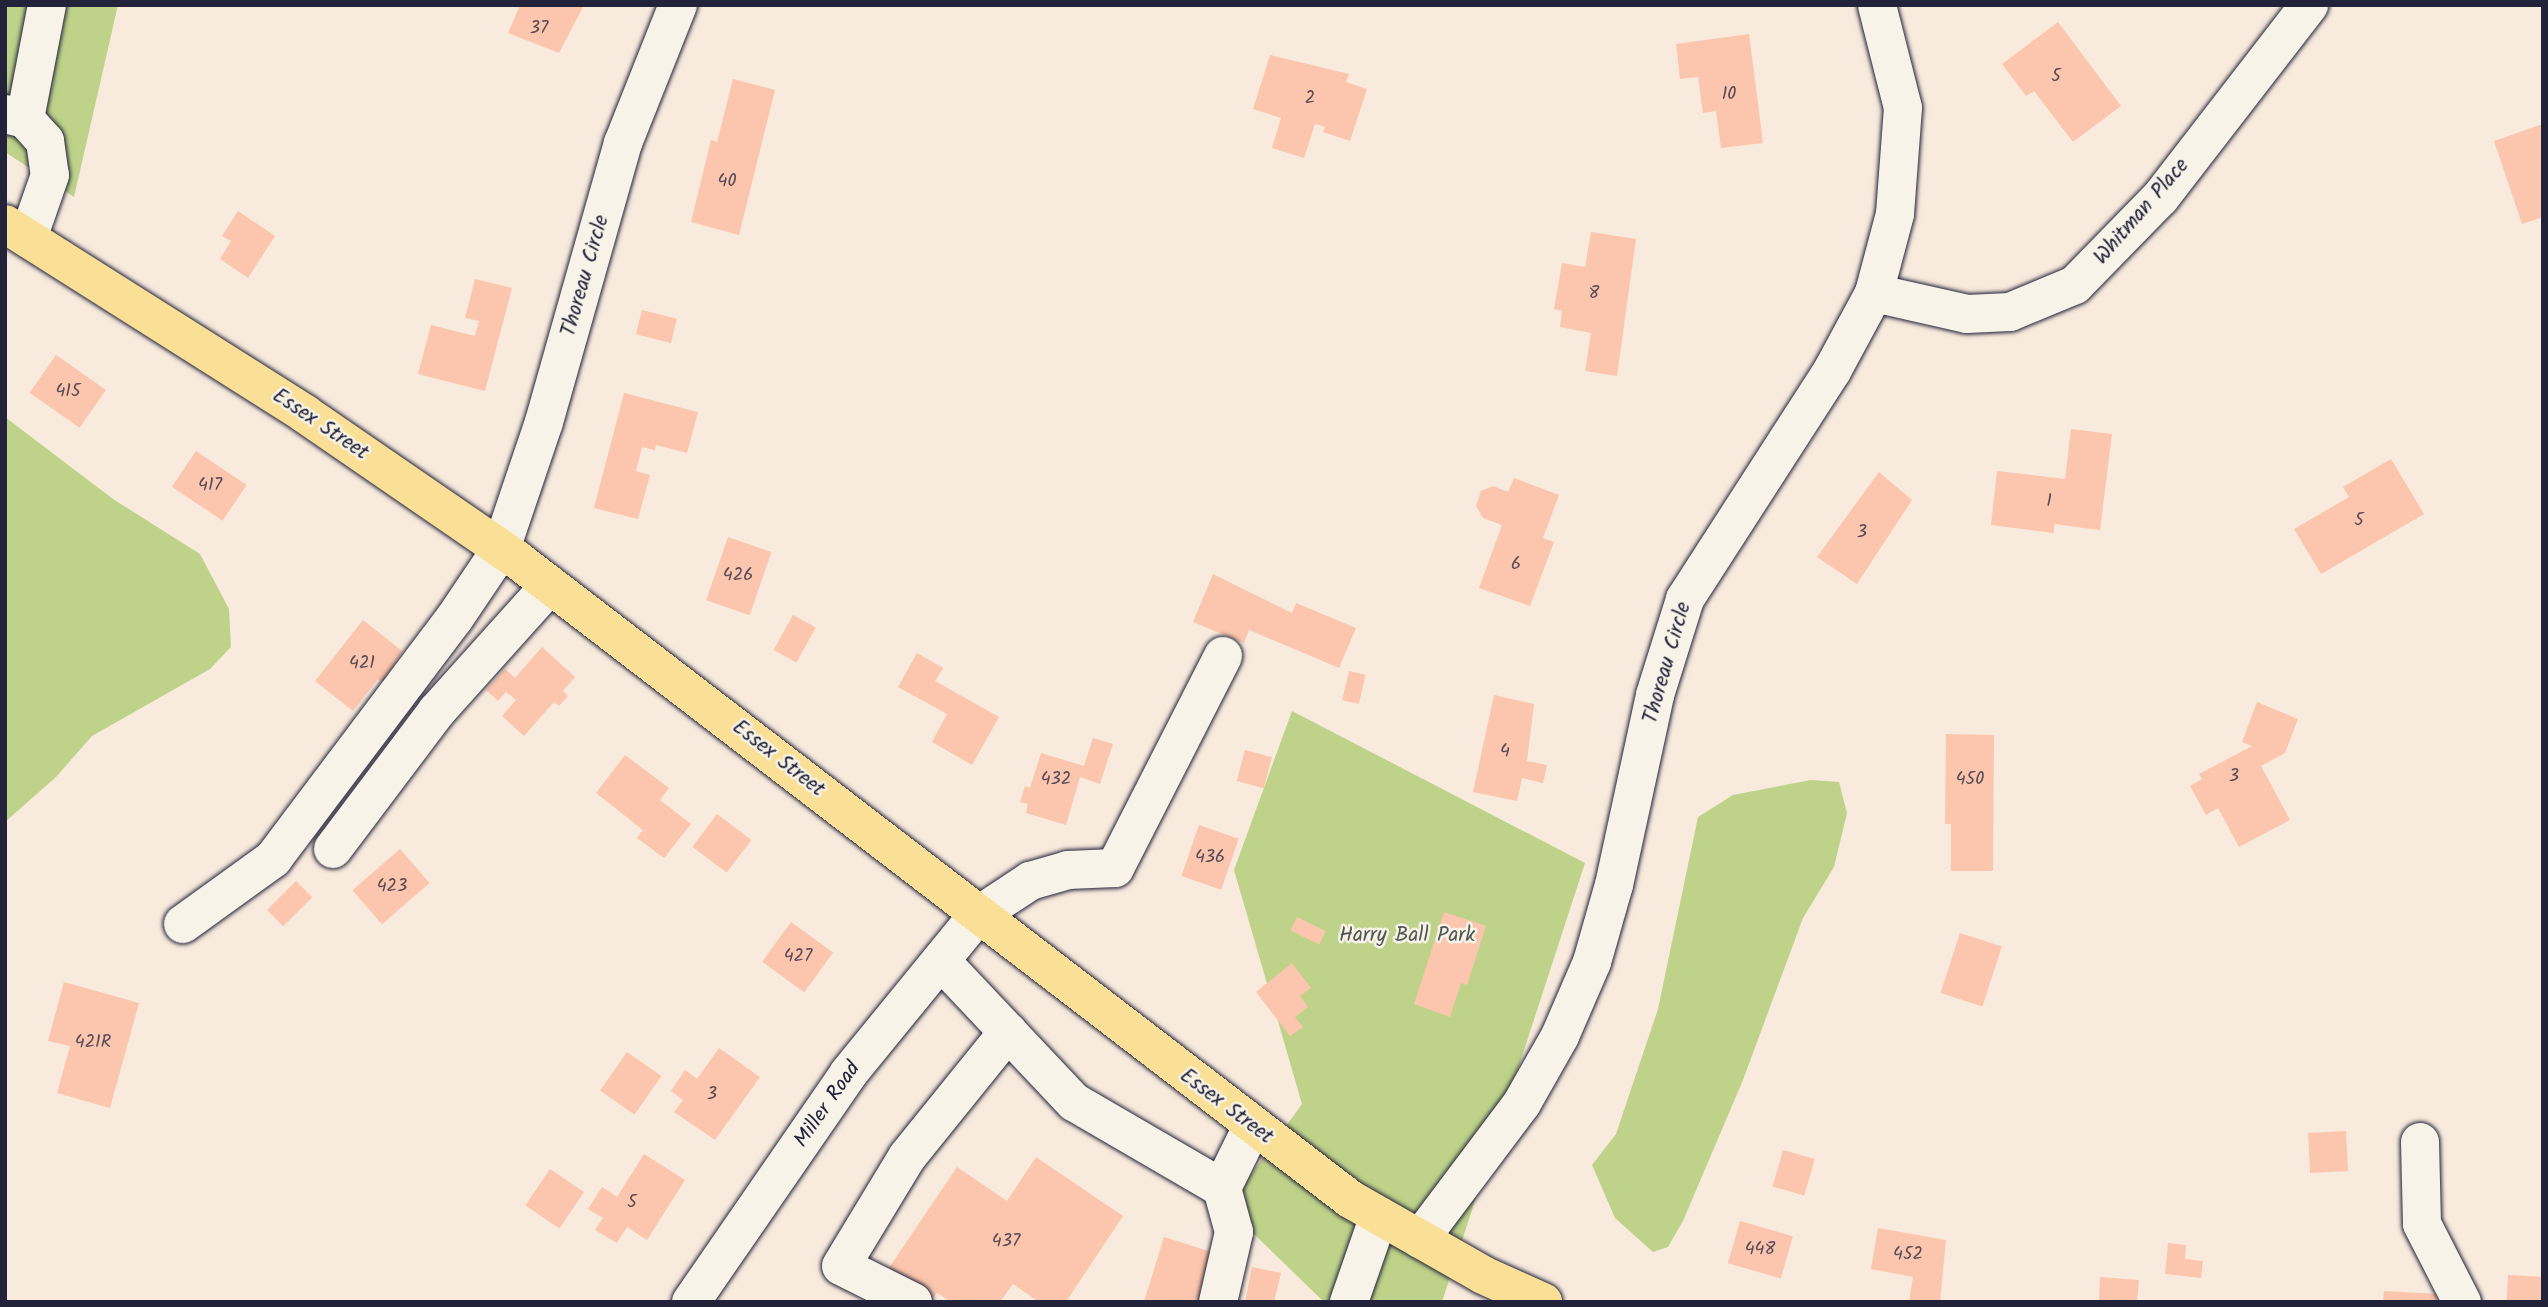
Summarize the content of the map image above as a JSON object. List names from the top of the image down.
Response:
{
  "streets": {
    "main road": ["Essex Street"],
    "street": ["Whitman Place", "Thoreau Circle", "Miller Road"]
  },
  "crossings": [
    ["Whitman Place", "Thoreau Circle"],
    ["Thoreau Circle", "Essex Street"],
    ["Essex Street", "Miller Road"]
  ],
  "parks": ["Harry Ball Park"],
  "house_numbers": [
    "37",
    "5",
    "10",
    "2",
    "40",
    "8",
    "415",
    "417",
    "1",
    "5",
    "3",
    "6",
    "426",
    "421",
    "4",
    "3",
    "432",
    "450",
    "436",
    "423",
    "427",
    "421R",
    "3",
    "5",
    "437",
    "448",
    "452"
  ]
}
